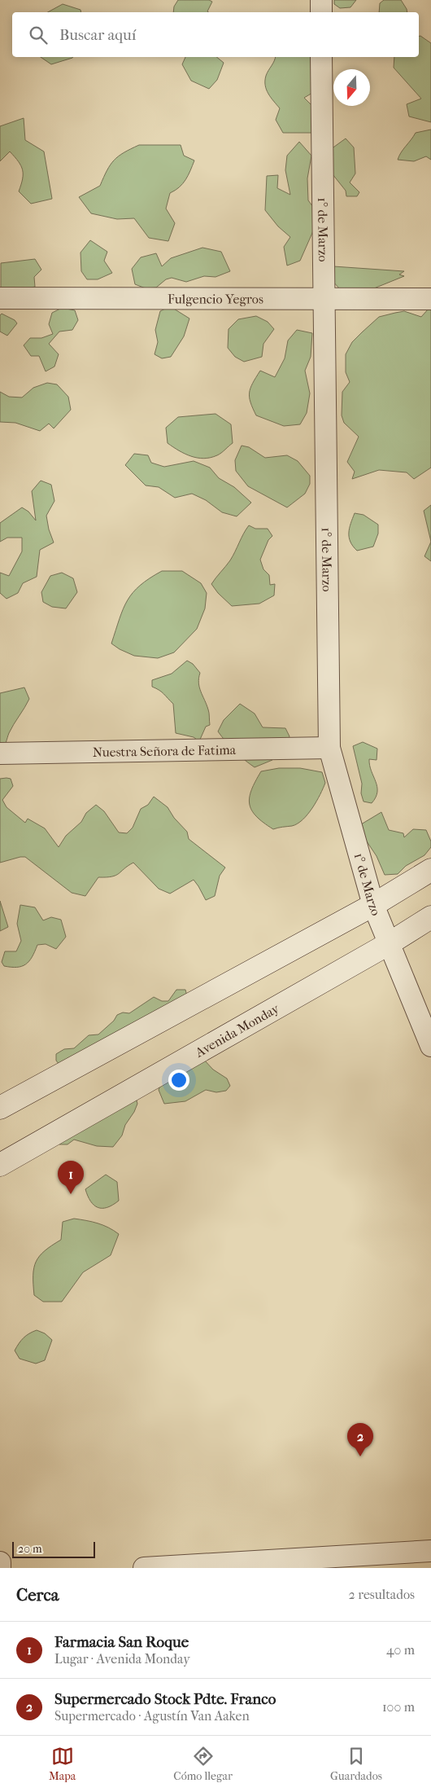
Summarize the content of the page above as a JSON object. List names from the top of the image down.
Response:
{
  "streets": {
    "main road": ["Avenida Monday"],
    "street": ["1° de Marzo", "Fulgencio Yegros", "Nuestra Señora de Fatima"]
  },
  "crossings": [
    ["1° de Marzo", "Fulgencio Yegros"],
    ["1° de Marzo", "Nuestra Señora de Fatima"],
    ["1° de Marzo", "Avenida Monday"]
  ],
  "scale_bar": "20 m",
  "north": "bottom",
  "page": {
    "search": "Buscar aquí",
    "pins": ["1", "2"],
    "scale": "20 m",
    "heading": ["Cerca", "2 resultados"],
    "list": [
      {
        "mark": "1",
        "name": "Farmacia San Roque",
        "note": "Lugar · Avenida Monday",
        "value": "40 m"
      },
      {
        "mark": "2",
        "name": "Supermercado Stock Pdte. Franco",
        "note": "Supermercado · Agustín Van Aaken",
        "value": "100 m"
      }
    ],
    "nav": ["Mapa", "Cómo llegar", "Guardados"]
  }
}
